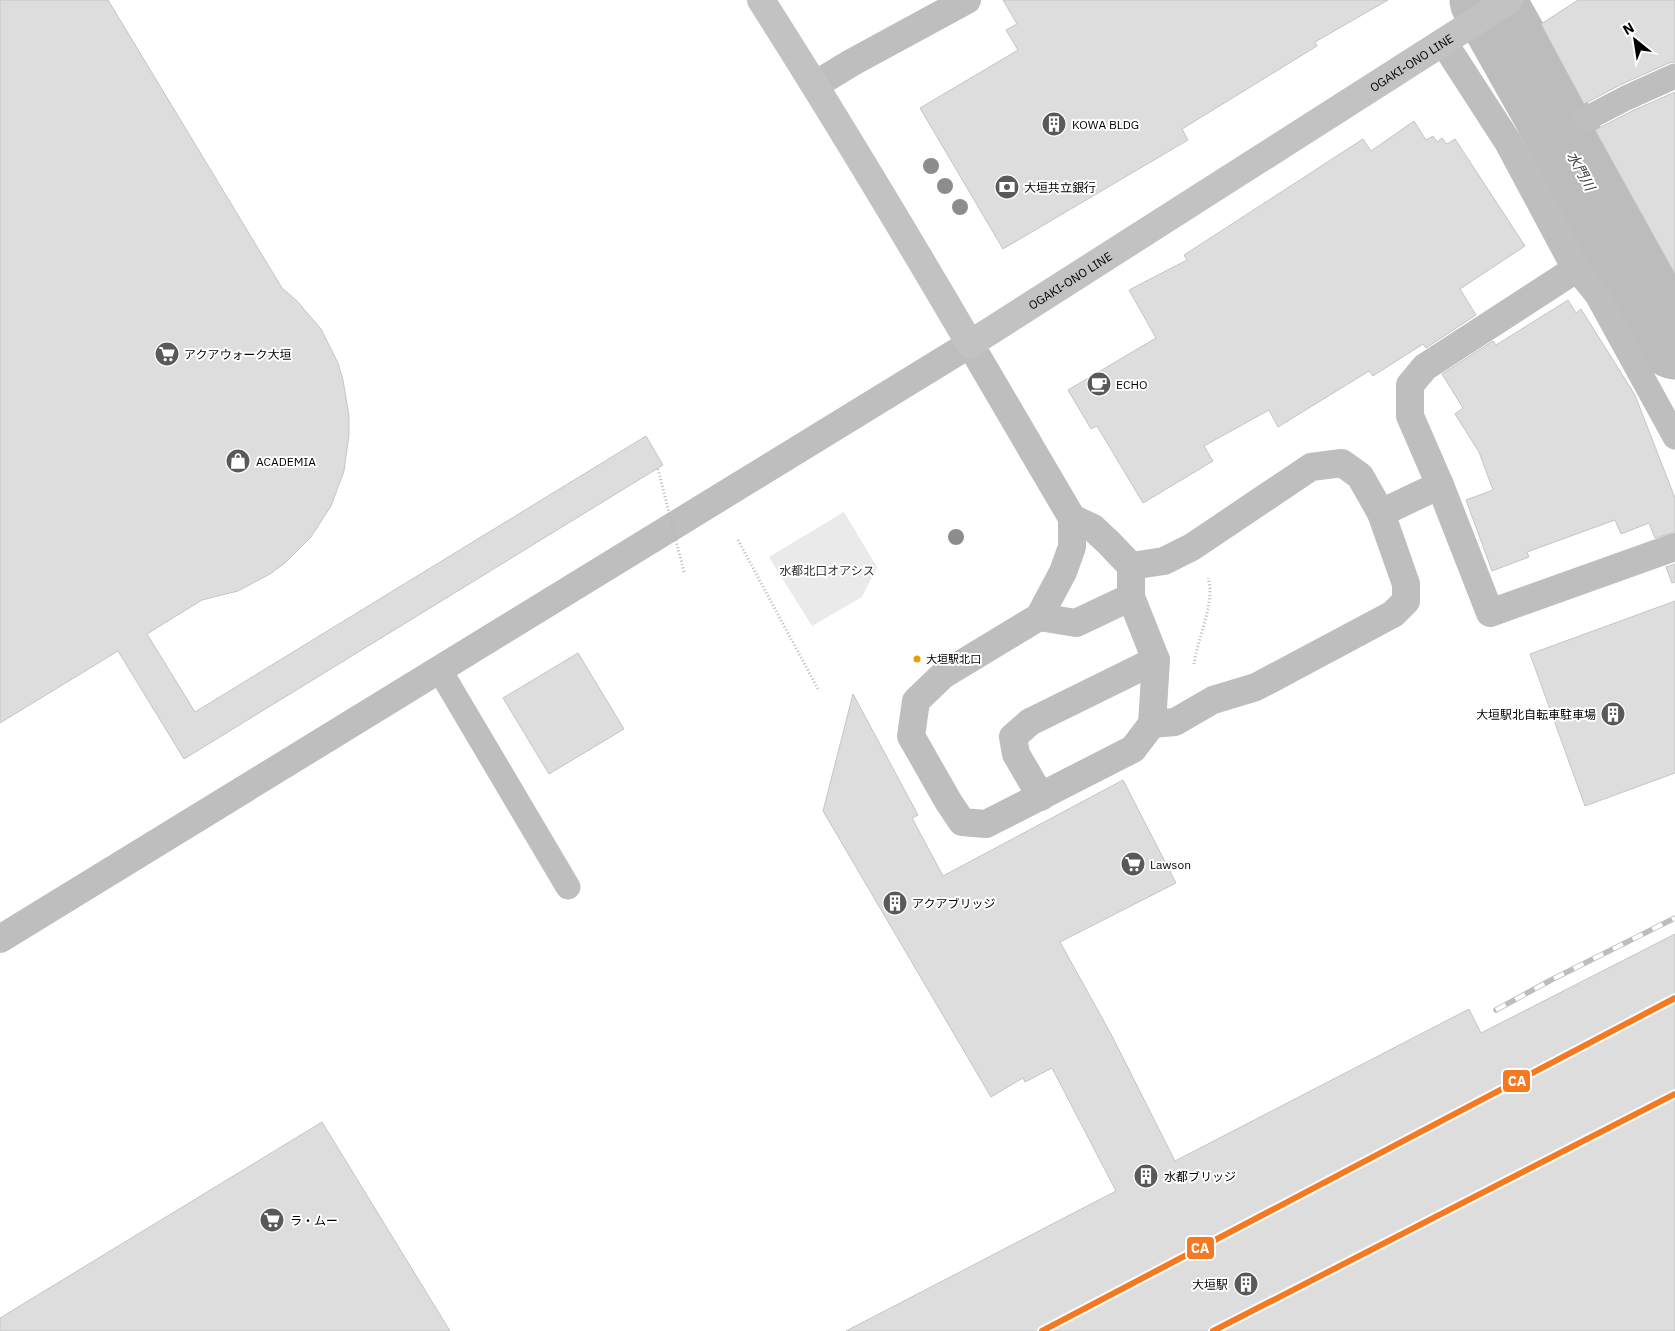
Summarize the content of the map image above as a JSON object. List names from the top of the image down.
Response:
{
  "streets": {
    "main road": ["OGAKI-ONO LINE"]
  },
  "water": ["水門川"],
  "parks": ["水都北口オアシス"],
  "places": {
    "building": [
      "KOWA BLDG",
      "大垣駅北自転車駐車場",
      "アクアブリッジ",
      "水都ブリッジ",
      "大垣駅"
    ],
    "bank": ["大垣共立銀行"],
    "supermarket": ["アクアウォーク大垣", "Lawson", "ラ・ムー"],
    "cafe": ["ECHO"],
    "shop": ["ACADEMIA"],
    "other": ["大垣駅北口"]
  },
  "lines": ["transit line CA"],
  "north": "top left"
}
